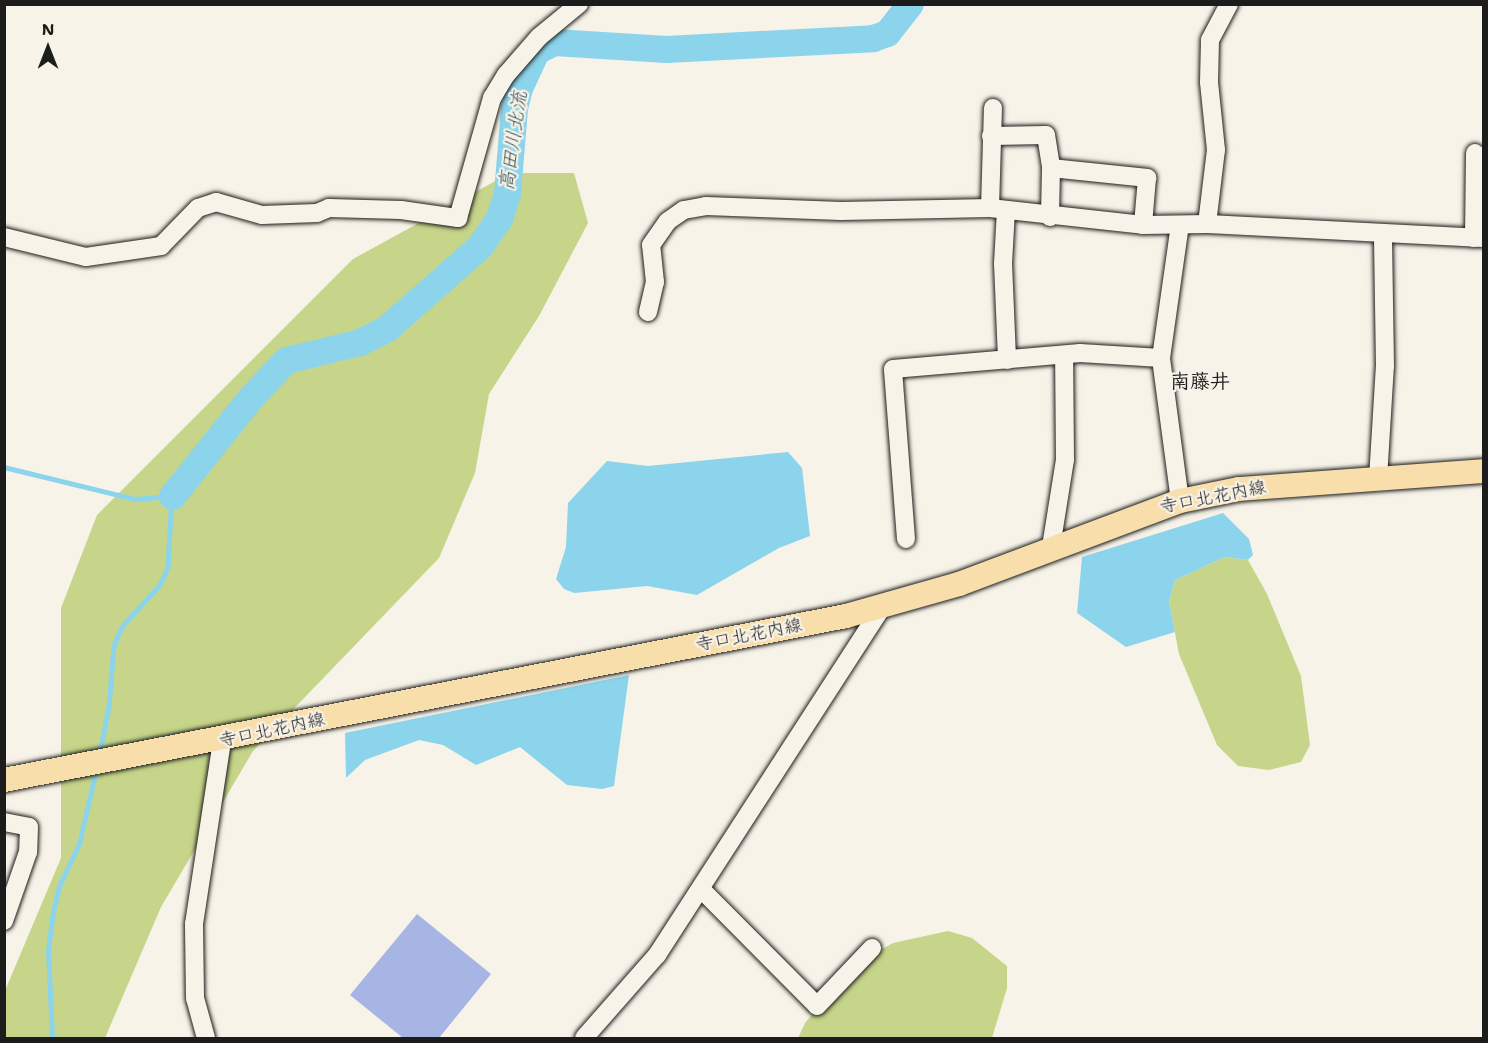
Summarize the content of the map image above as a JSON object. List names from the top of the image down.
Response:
{
  "streets": {
    "main road": ["寺口北花内線"]
  },
  "districts": ["南藤井"],
  "water": ["高田川北流"],
  "north": "top"
}
